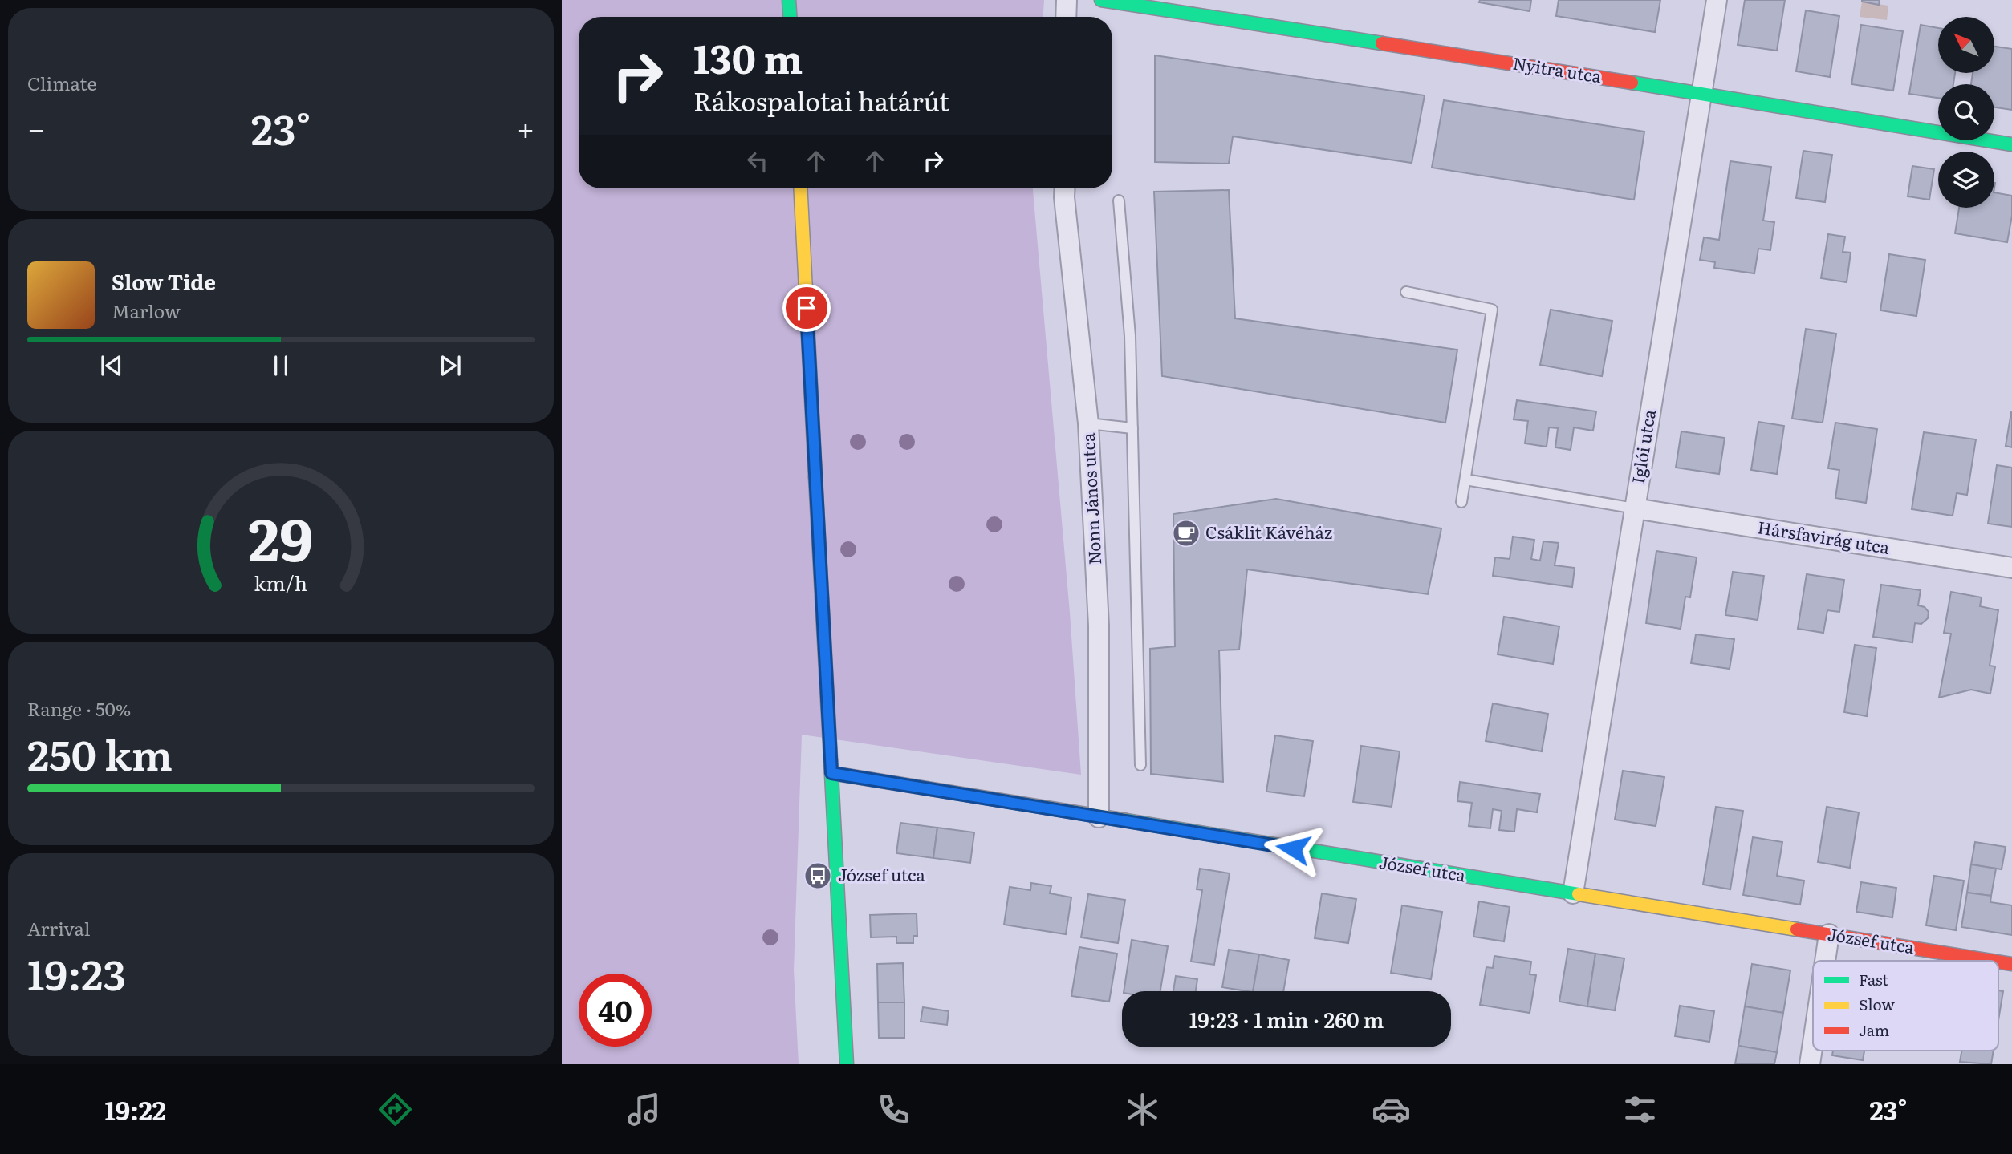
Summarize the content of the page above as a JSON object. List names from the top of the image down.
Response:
{
  "streets": {
    "street": [
      "Nyitra utca",
      "Iglói utca",
      "Nonn János utca",
      "Hársfavirág utca",
      "József utca"
    ]
  },
  "crossings": [
    ["Nyitra utca", "Iglói utca"],
    ["Iglói utca", "Hársfavirág utca"],
    ["Iglói utca", "József utca"],
    ["Nonn János utca", "József utca"]
  ],
  "places": {
    "cafe": ["Csáklit Kávéház"],
    "bus stop": ["József utca"]
  },
  "legend": ["Fast", "Slow", "Jam"],
  "north": "top left",
  "page": {
    "tile": [
      "Climate",
      ["Range · 50%", "250 km"],
      ["Arrival", "19:23"]
    ],
    "turn": ["130 m", "Rákospalotai határút"],
    "heat": ["−", "23°", "+"],
    "song": ["Slow Tide", "Marlow"],
    "limit": "40",
    "trip": "19:23 · 1 min · 260 m",
    "tabs": ["19:22", "23°"],
    "gauge": ["29", "km/h"]
  }
}
